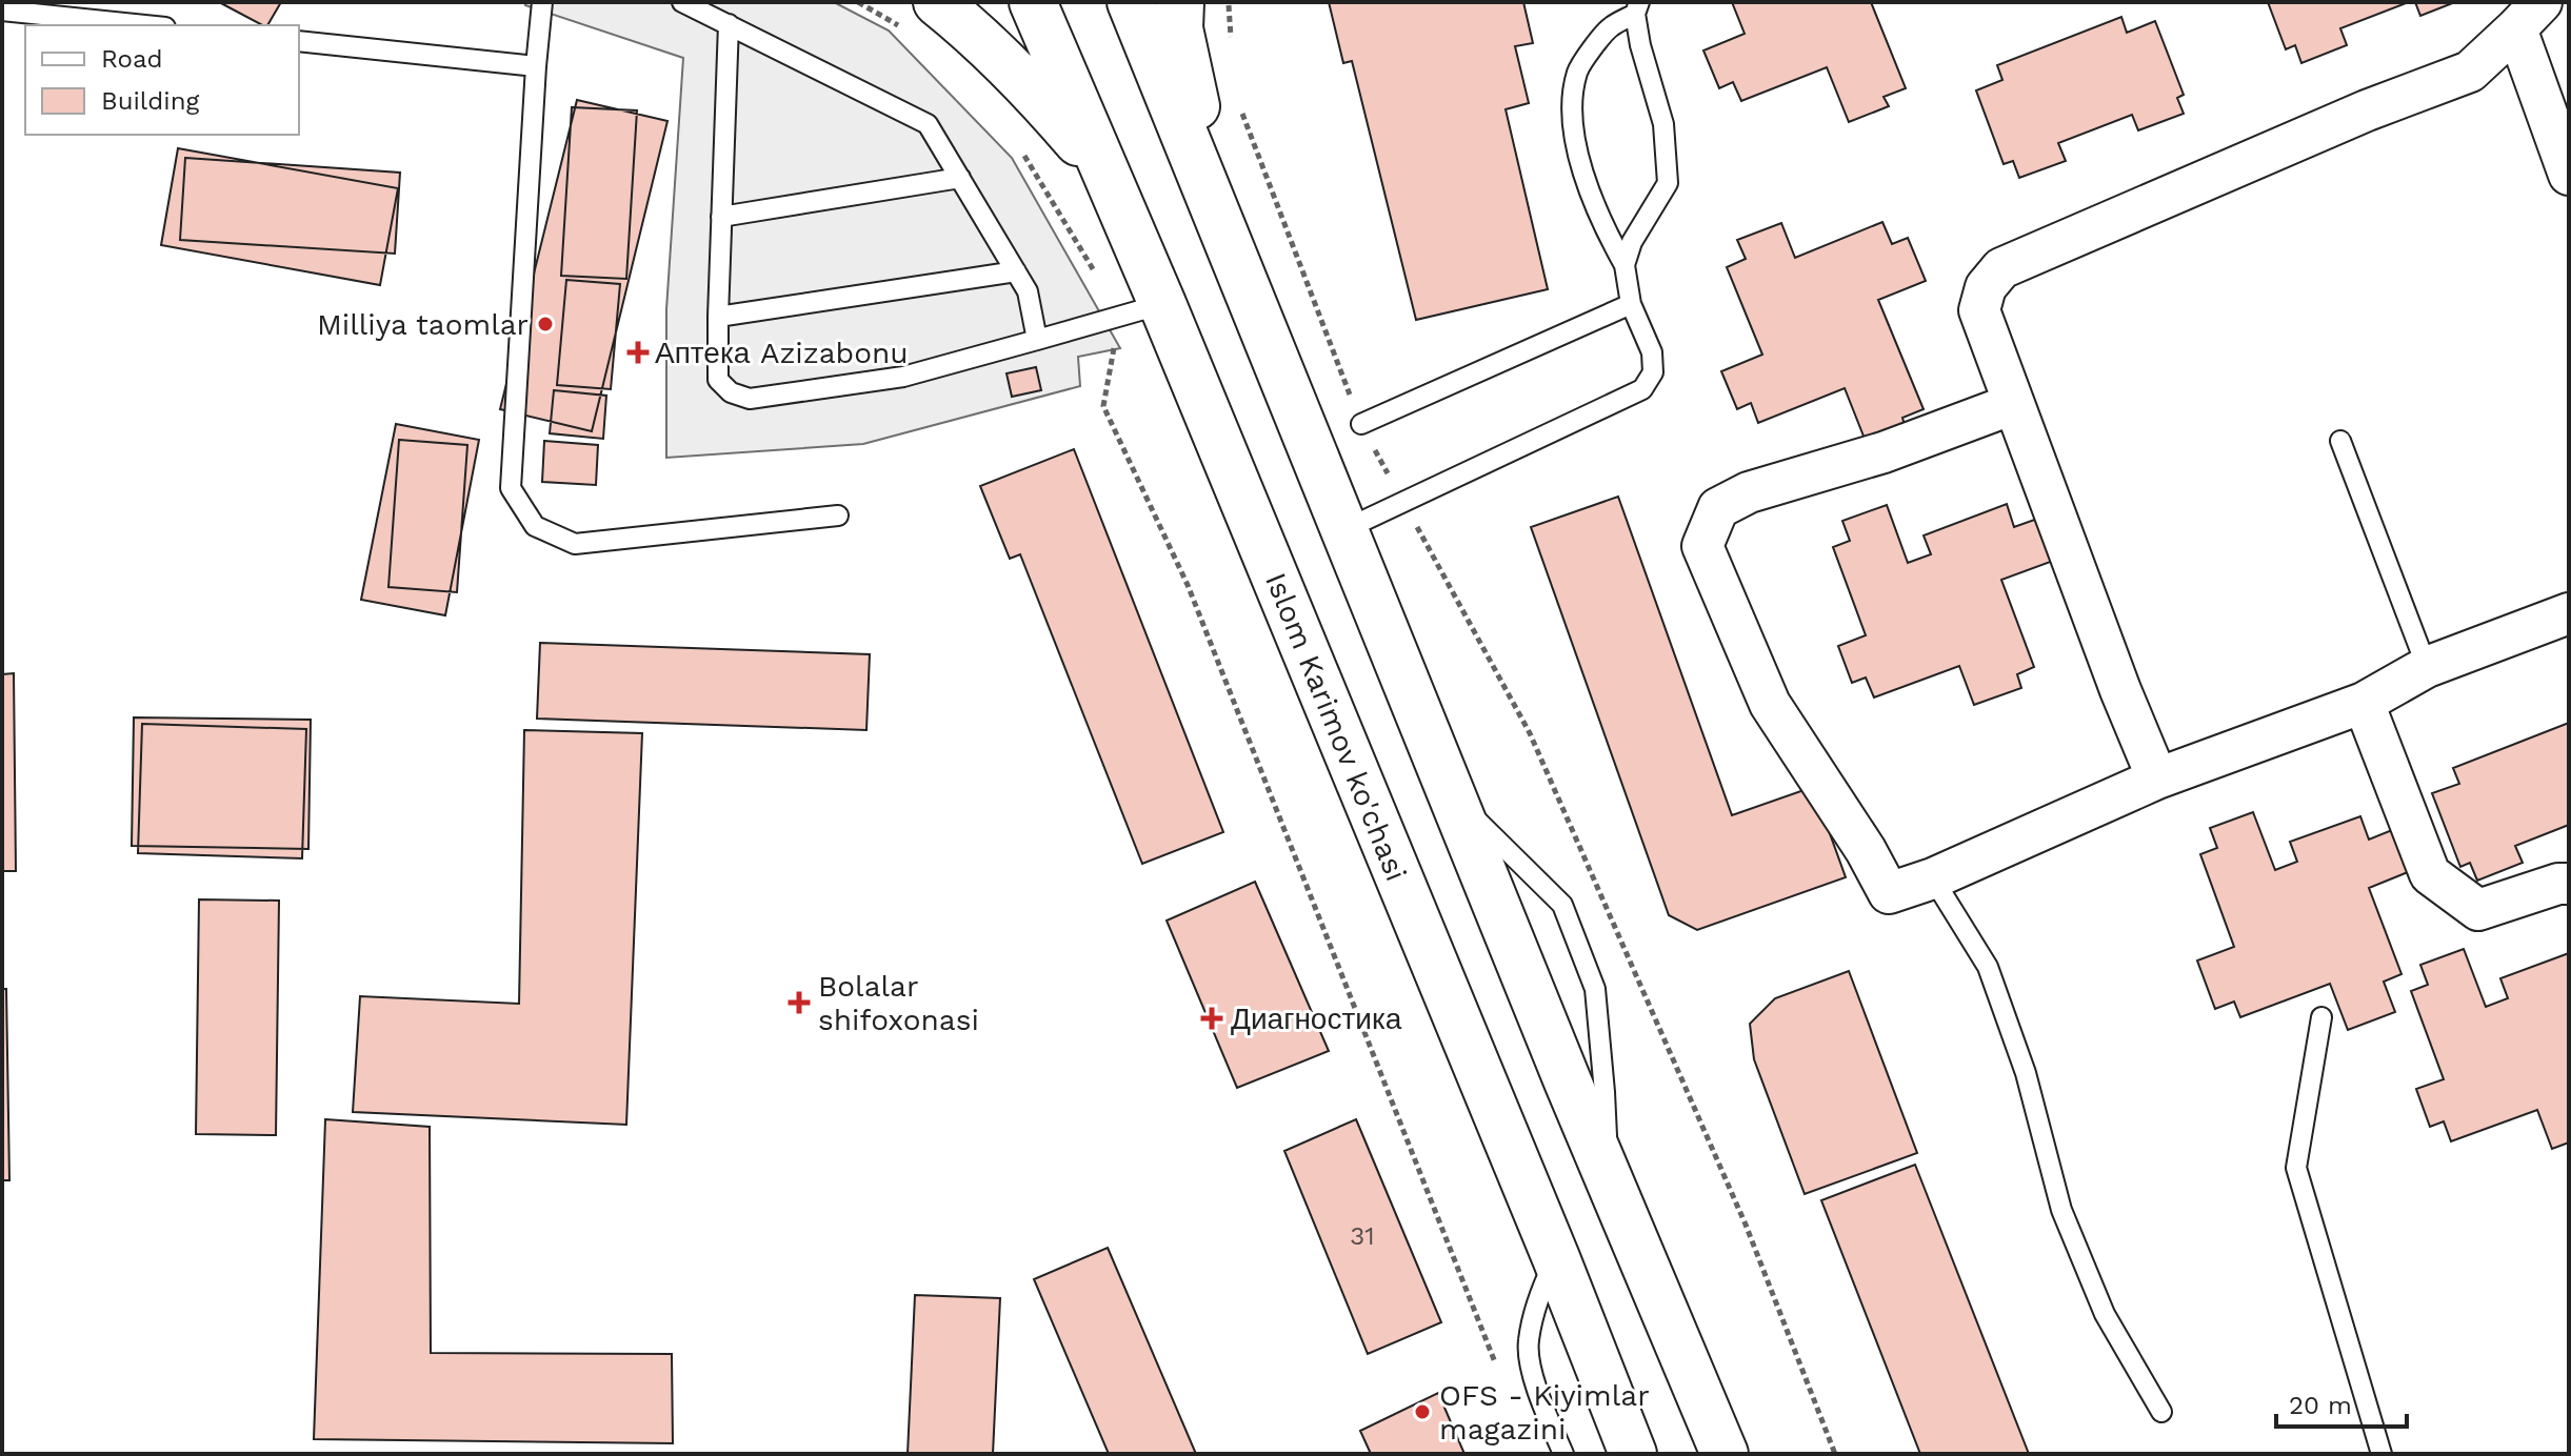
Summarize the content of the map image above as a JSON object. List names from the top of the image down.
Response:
{
  "streets": {
    "main road": ["Islom Karimov ko'chasi"]
  },
  "places": {
    "other": ["Milliya taomlar", "OFS - Kiyimlar magazini"],
    "health": ["Аптека Azizabonu", "Bolalar shifoxonasi", "Диагностика"]
  },
  "house_numbers": ["31"],
  "legend": ["Road", "Building"],
  "scale_bar": "20 m"
}
